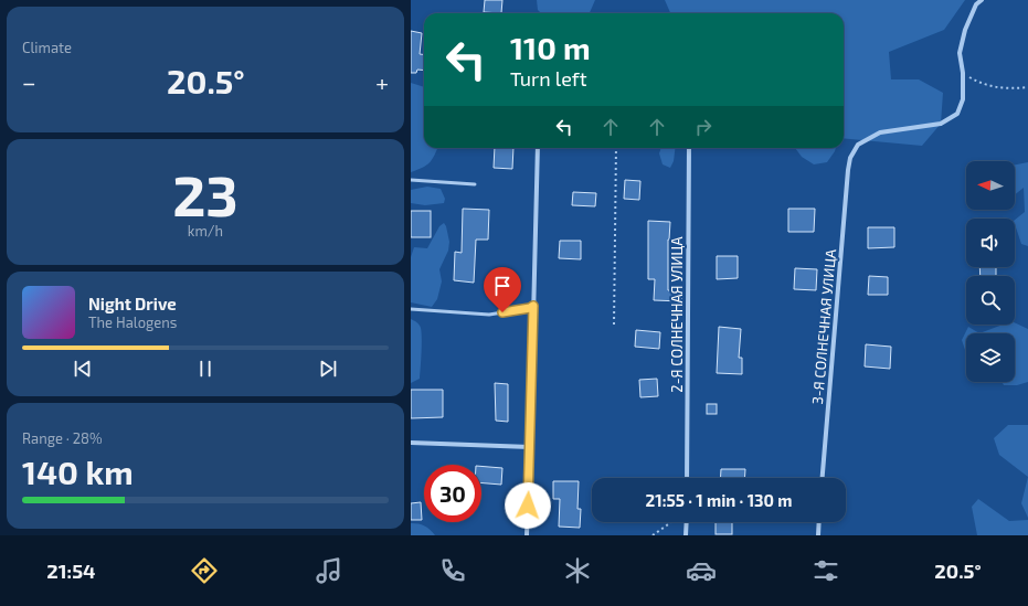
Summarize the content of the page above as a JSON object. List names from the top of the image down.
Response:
{
  "streets": {
    "street": ["2-Я СОЛНЕЧНАЯ УЛИЦА", "3-Я СОЛНЕЧНАЯ УЛИЦА"]
  },
  "north": "left",
  "page": {
    "tile": [
      "Climate",
      ["23", "km/h"],
      ["Range · 28%", "140 km"]
    ],
    "turn": ["110 m", "Turn left"],
    "heat": ["−", "20.5°", "+"],
    "song": ["Night Drive", "The Halogens"],
    "limit": "30",
    "trip": "21:55 · 1 min · 130 m",
    "tabs": ["21:54", "20.5°"]
  }
}
